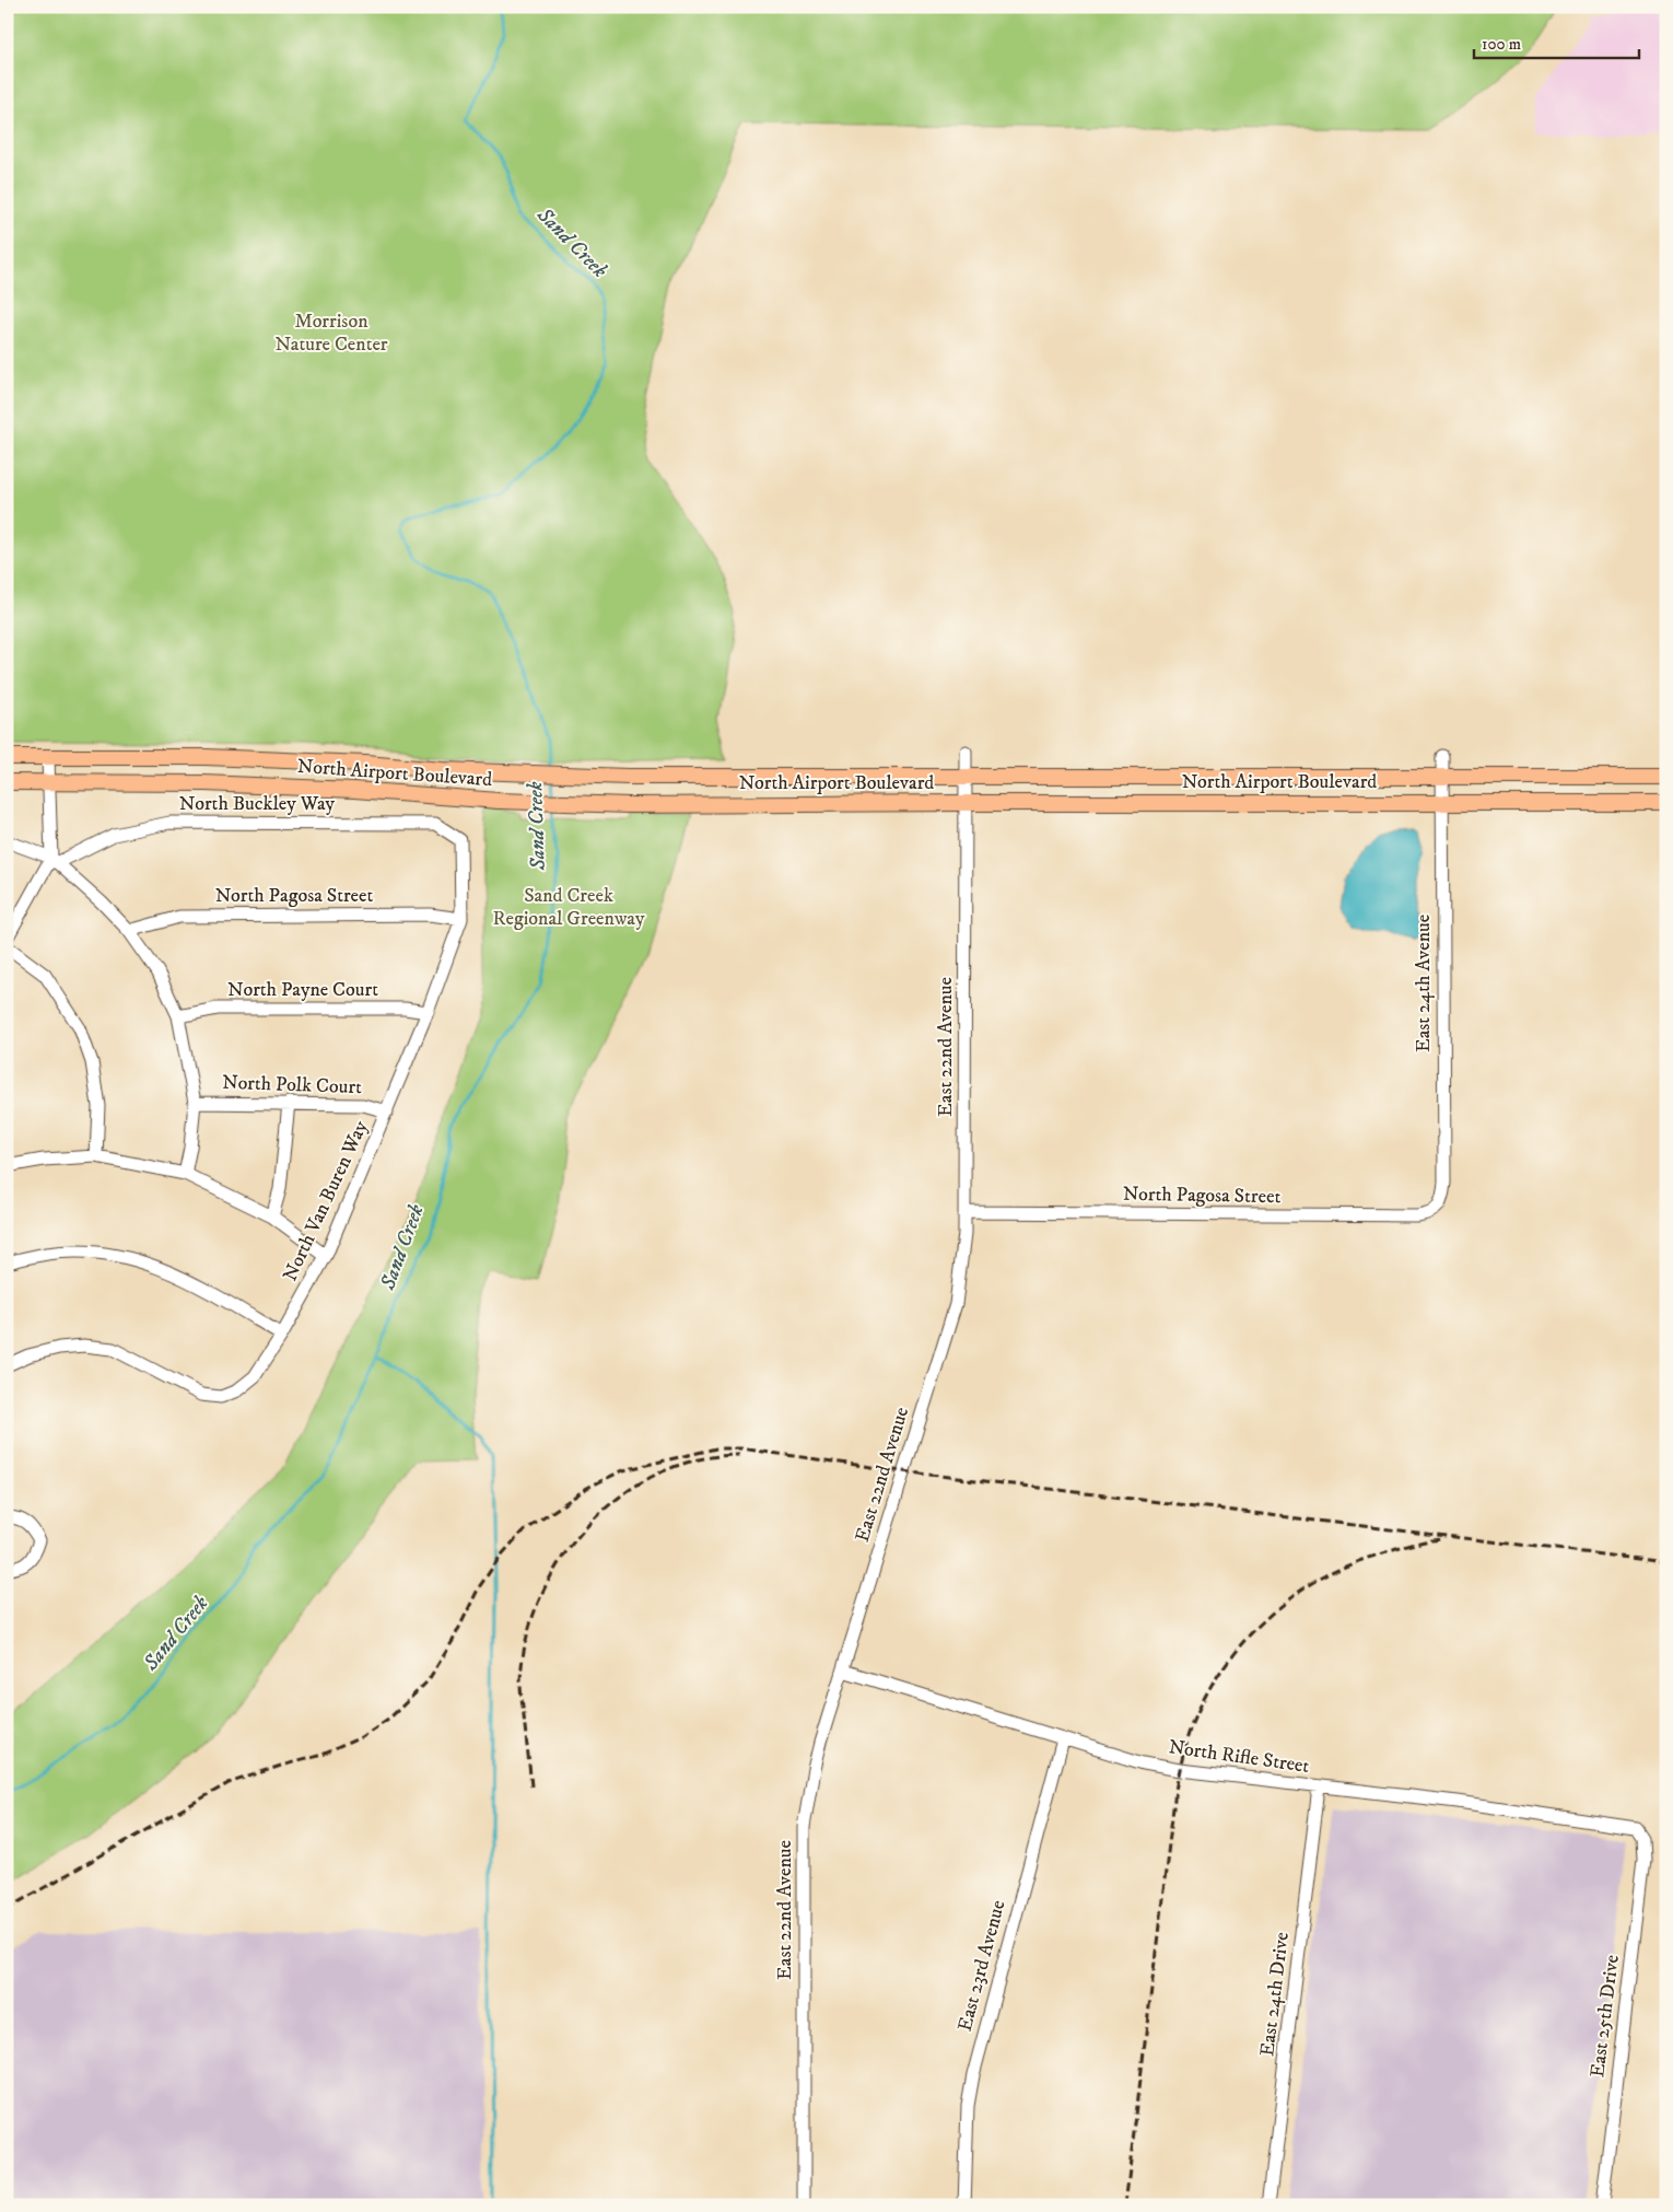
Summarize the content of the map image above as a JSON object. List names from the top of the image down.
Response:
{
  "streets": {
    "main road": ["North Airport Boulevard"],
    "street": [
      "North Buckley Way",
      "North Pagosa Street",
      "East 24th Avenue",
      "North Payne Court",
      "East 22nd Avenue",
      "North Polk Court",
      "North Van Buren Way",
      "North Rifle Street",
      "East 23rd Avenue",
      "East 24th Drive",
      "East 25th Drive"
    ]
  },
  "crossings": [
    ["North Airport Boulevard", "East 24th Avenue"],
    ["North Airport Boulevard", "East 22nd Avenue"],
    ["North Buckley Way", "North Van Buren Way"],
    ["North Pagosa Street", "East 24th Avenue"],
    ["North Pagosa Street", "East 22nd Avenue"],
    ["North Pagosa Street", "North Van Buren Way"],
    ["North Payne Court", "North Van Buren Way"],
    ["East 22nd Avenue", "North Rifle Street"],
    ["North Polk Court", "North Van Buren Way"],
    ["North Rifle Street", "East 23rd Avenue"],
    ["North Rifle Street", "East 24th Drive"],
    ["North Rifle Street", "East 25th Drive"]
  ],
  "water": ["Sand Creek"],
  "parks": ["Morrison Nature Center", "Sand Creek Regional Greenway"],
  "scale_bar": "100 m"
}
